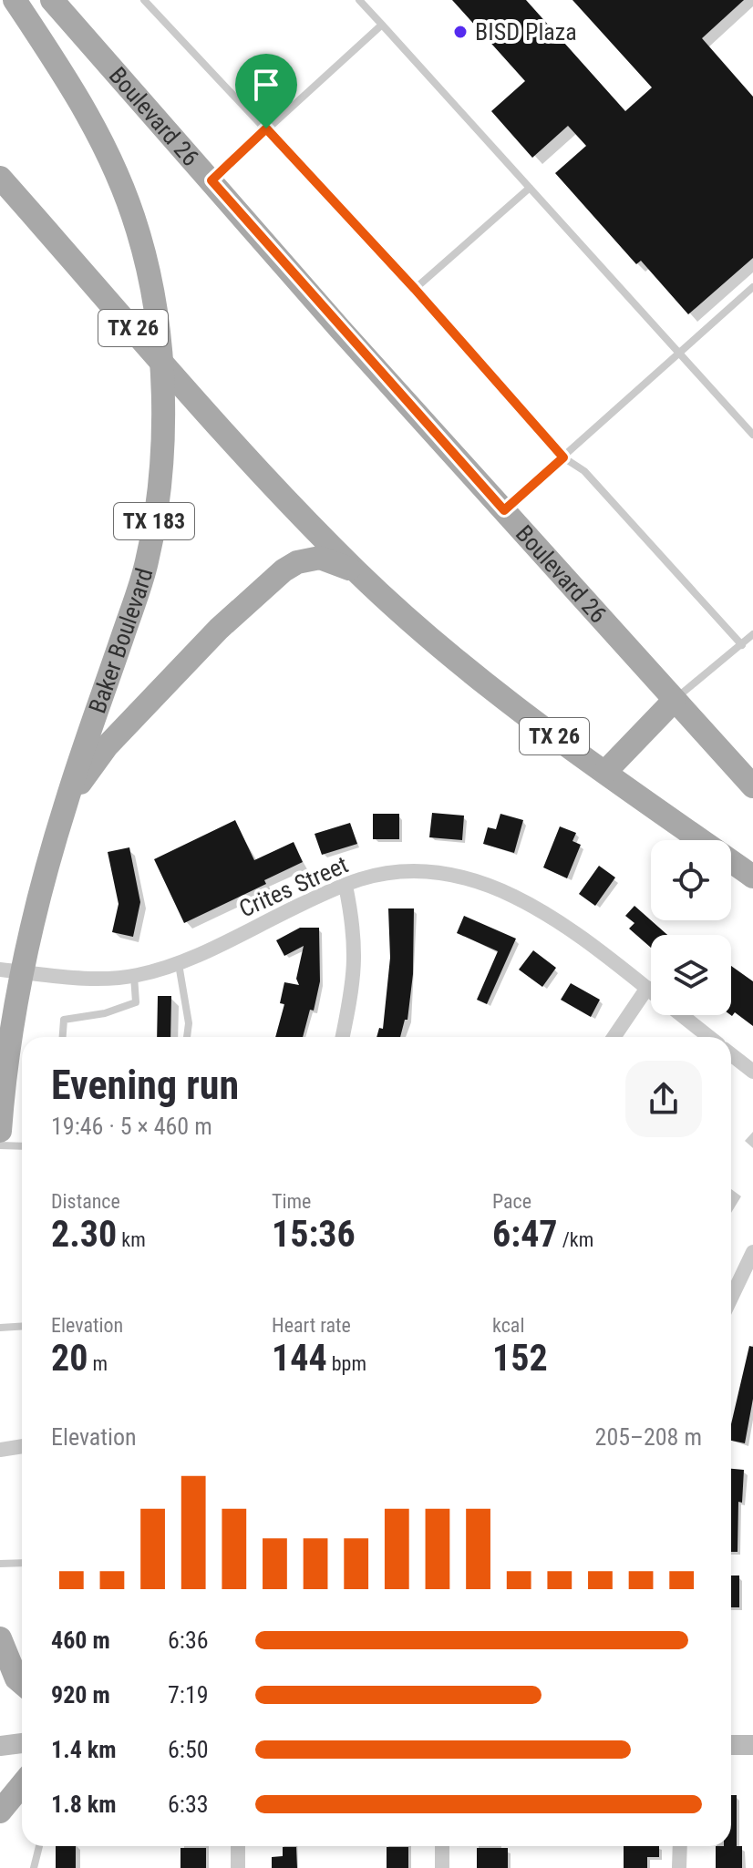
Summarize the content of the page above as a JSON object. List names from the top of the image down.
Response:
{
  "streets": {
    "main road": [
      "Boulevard 26",
      "TX 26",
      "TX 183",
      "Baker Boulevard"
    ],
    "street": ["Crites Street"]
  },
  "crossings": [
    ["Baker Boulevard", "Crites Street"]
  ],
  "places": ["BISD Plaza"],
  "page": {
    "heading": ["Evening run", "19:46 · 5 × 460 m"],
    "stats": [
      ["Distance", "2.30 km"],
      ["Time", "15:36"],
      ["Pace", "6:47 /km"],
      ["Elevation", "20 m"],
      ["Heart rate", "144 bpm"],
      ["kcal", "152"]
    ],
    "chart": ["Elevation", "205–208 m"],
    "list": [
      {
        "name": "460 m",
        "note": "6:36"
      },
      {
        "name": "920 m",
        "note": "7:19"
      },
      {
        "name": "1.4 km",
        "note": "6:50"
      },
      {
        "name": "1.8 km",
        "note": "6:33"
      }
    ]
  }
}
